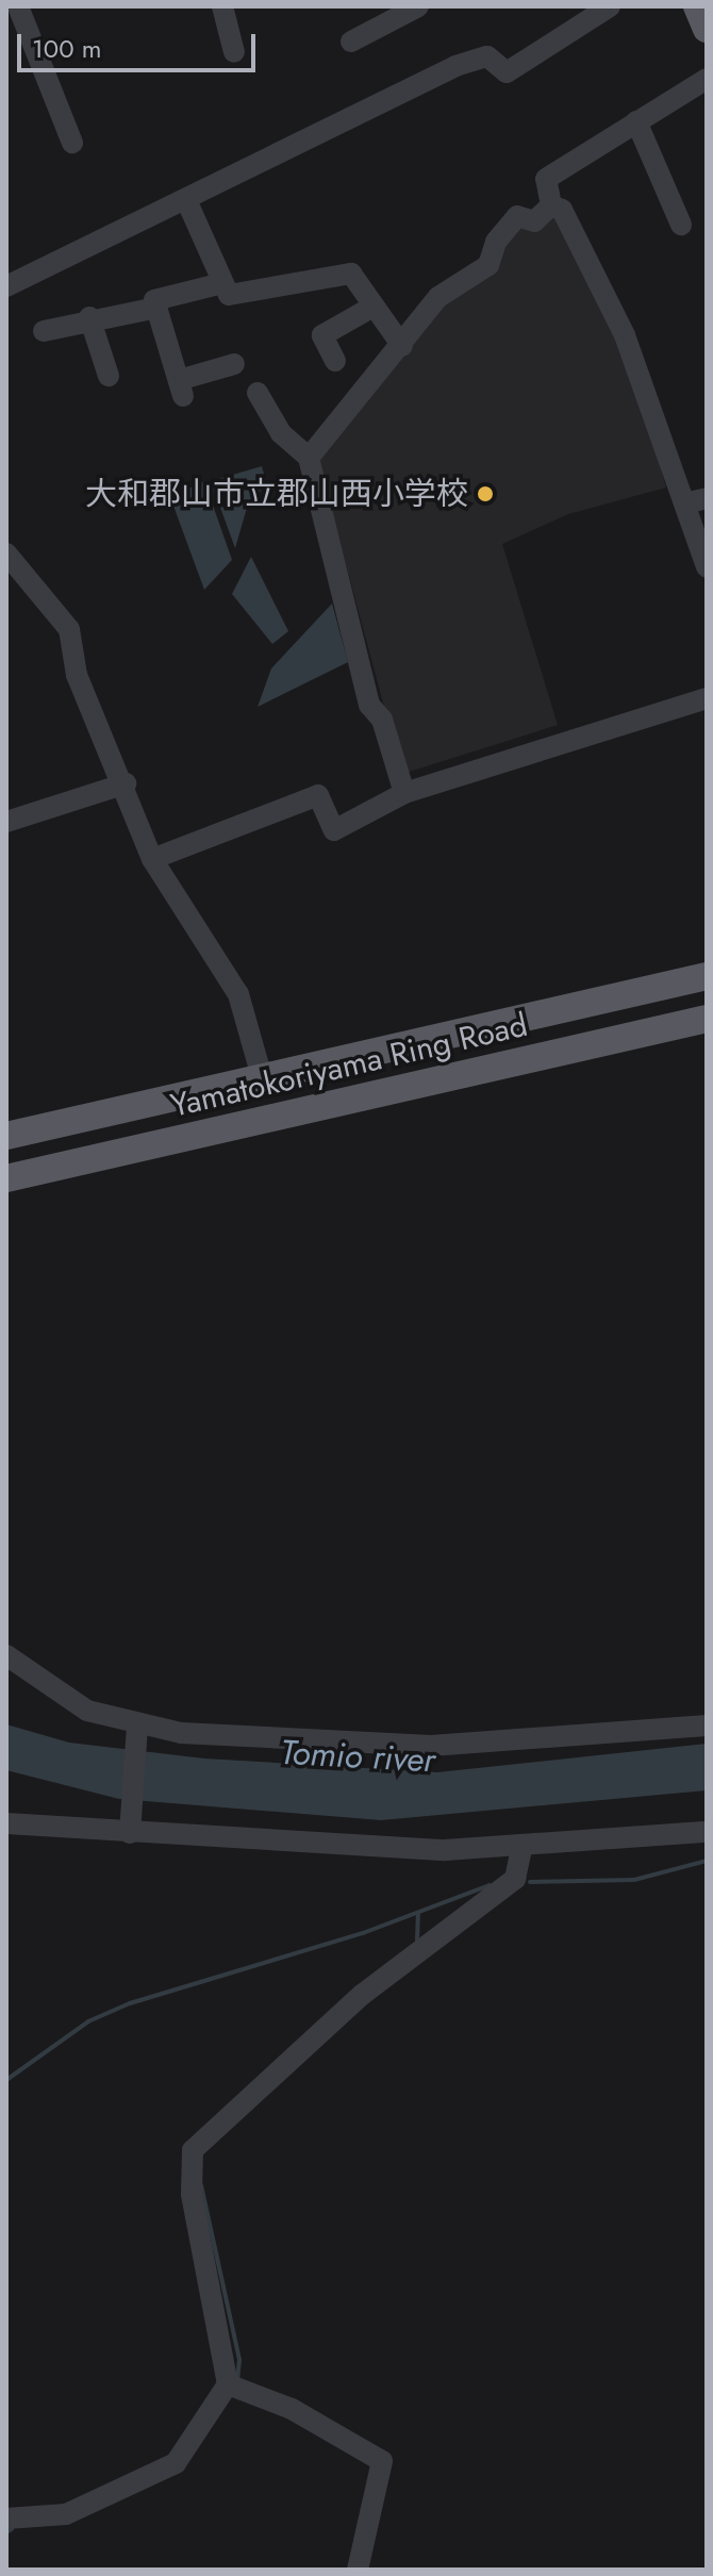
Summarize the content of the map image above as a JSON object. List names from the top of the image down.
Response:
{
  "streets": {
    "main road": ["Yamatokoriyama Ring Road"]
  },
  "water": ["Tomio river"],
  "places": ["大和郡山市立郡山西小学校"],
  "scale_bar": "100 m"
}
